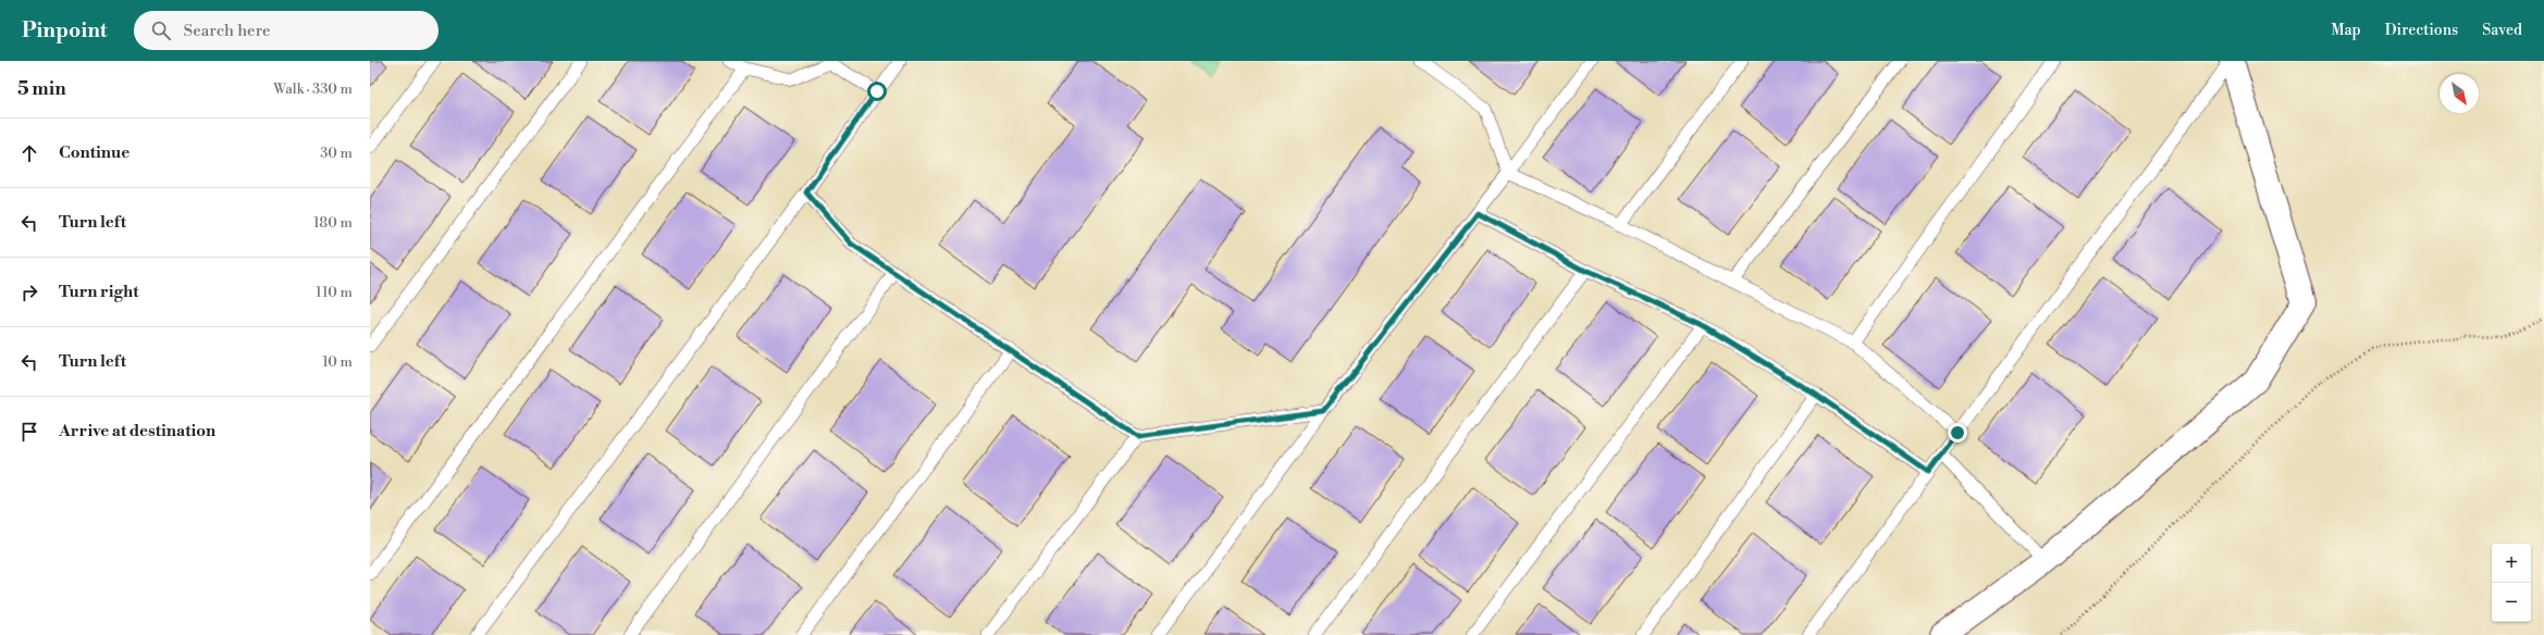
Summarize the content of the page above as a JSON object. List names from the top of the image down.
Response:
{
  "north": "bottom right",
  "page": {
    "header": "Pinpoint",
    "search": "Search here",
    "nav": ["Map", "Directions", "Saved"],
    "heading": ["5 min", "Walk · 330 m"],
    "list": [
      ["Continue", "30 m"],
      ["Turn left", "180 m"],
      ["Turn right", "110 m"],
      ["Turn left", "10 m"],
      "Arrive at destination"
    ],
    "map_buttons": ["+", "−"]
  }
}
